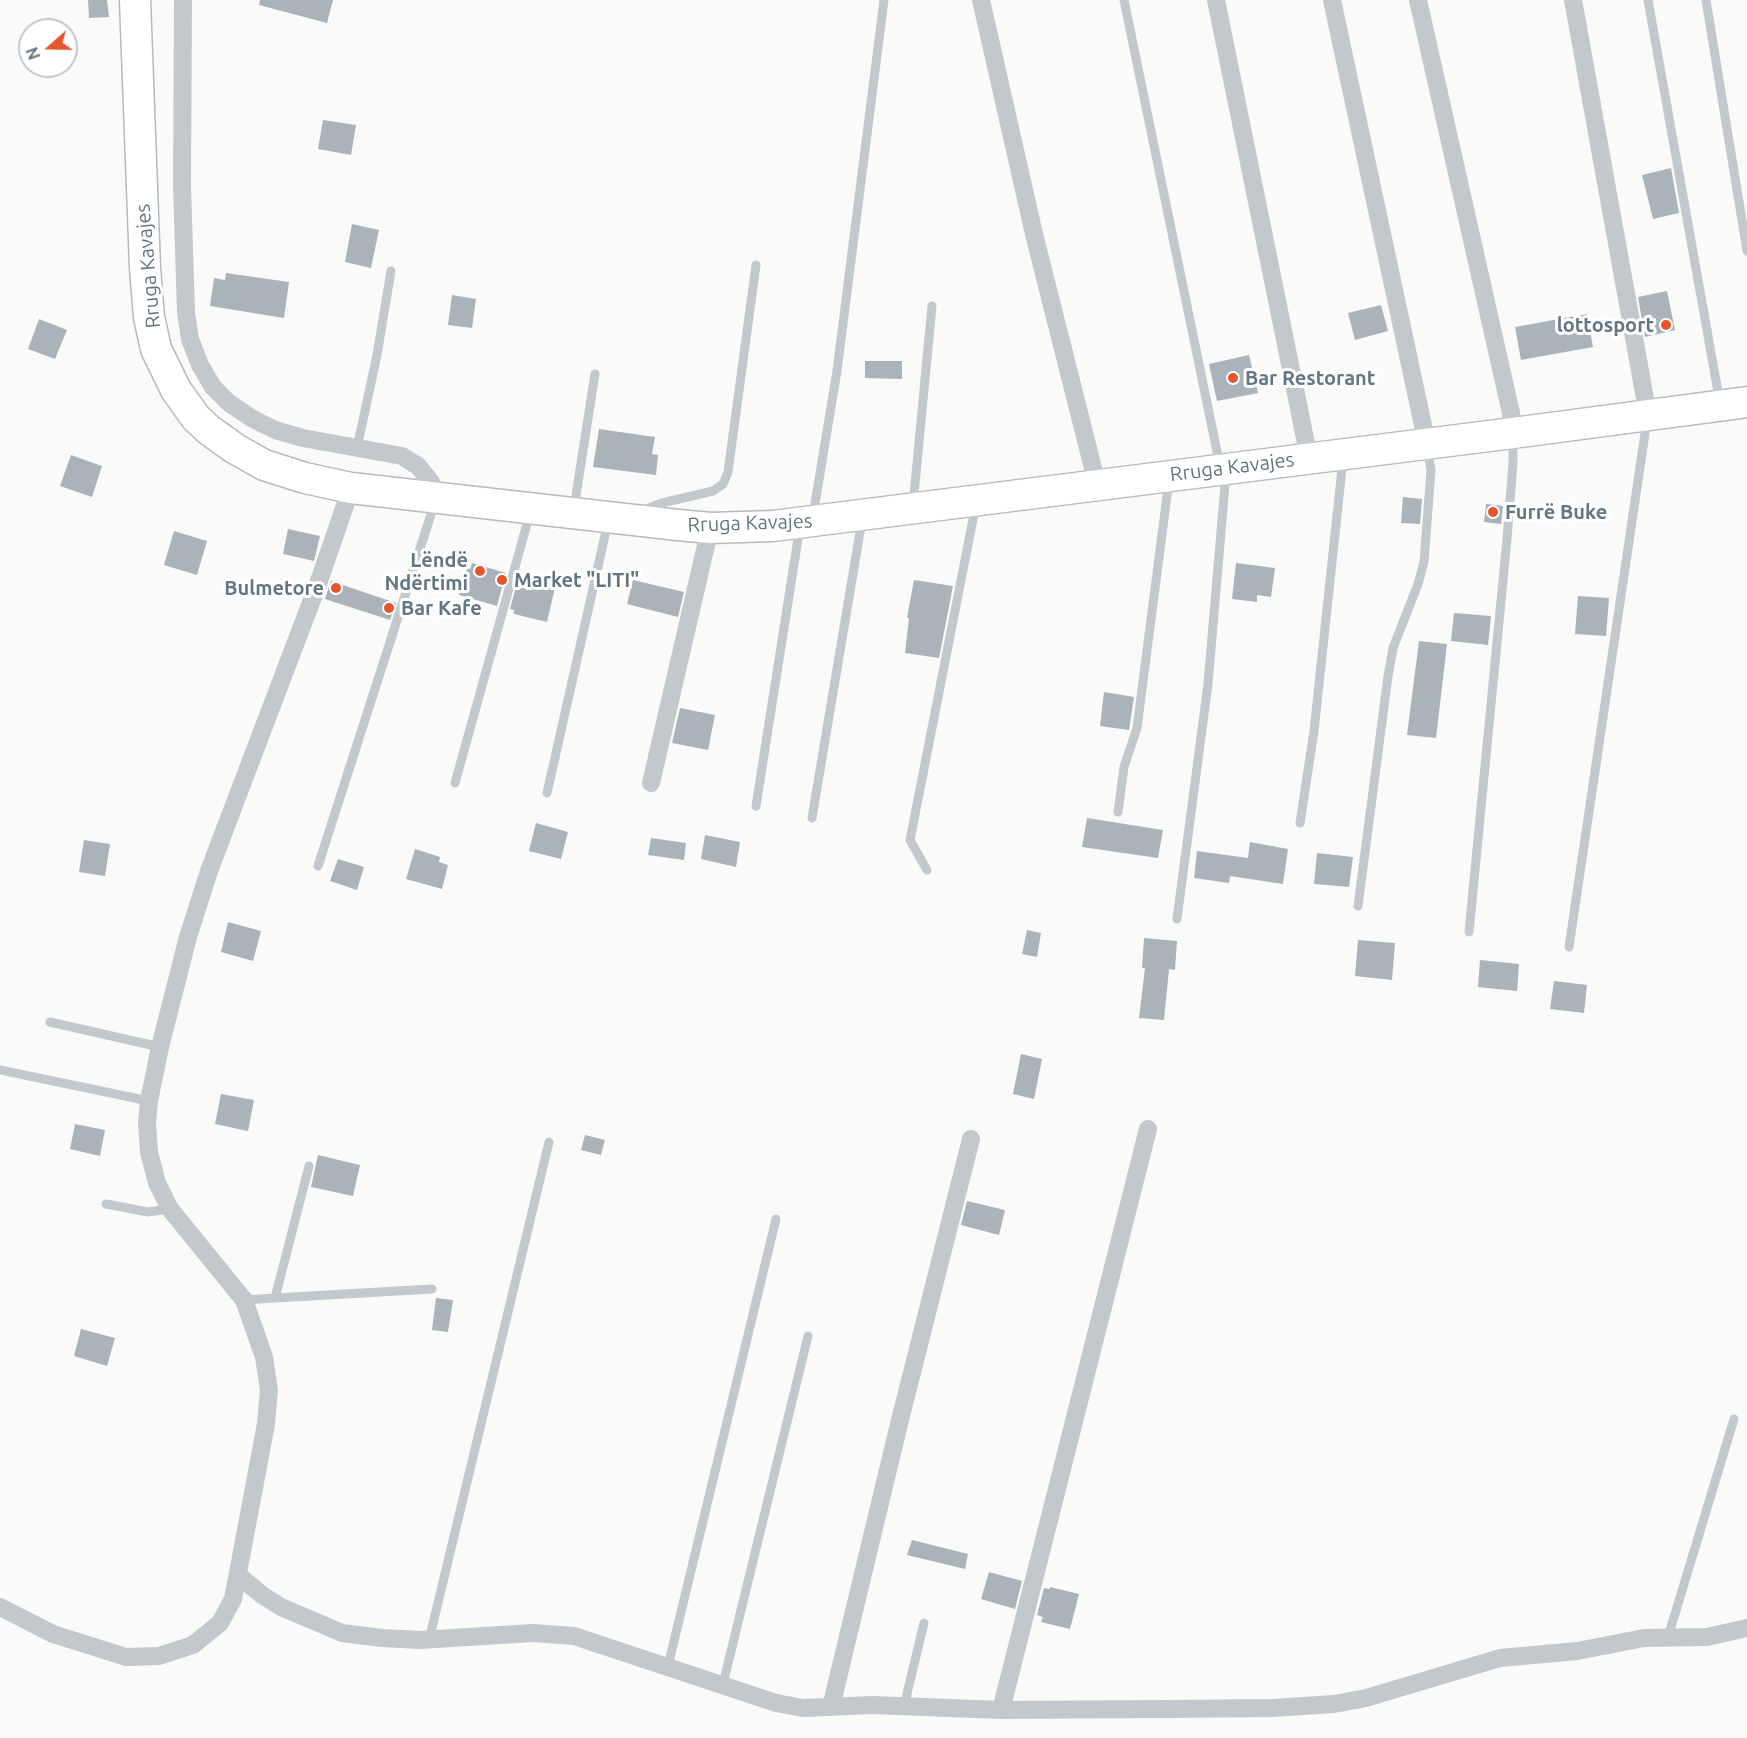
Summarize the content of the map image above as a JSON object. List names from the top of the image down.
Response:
{
  "streets": {
    "main road": ["Rruga Kavajes"]
  },
  "places": [
    "lottosport",
    "Bar Restorant",
    "Furrë Buke",
    "Lëndë Ndërtimi",
    "Market \"LITI\"",
    "Bulmetore",
    "Bar Kafe"
  ],
  "north": "left"
}
